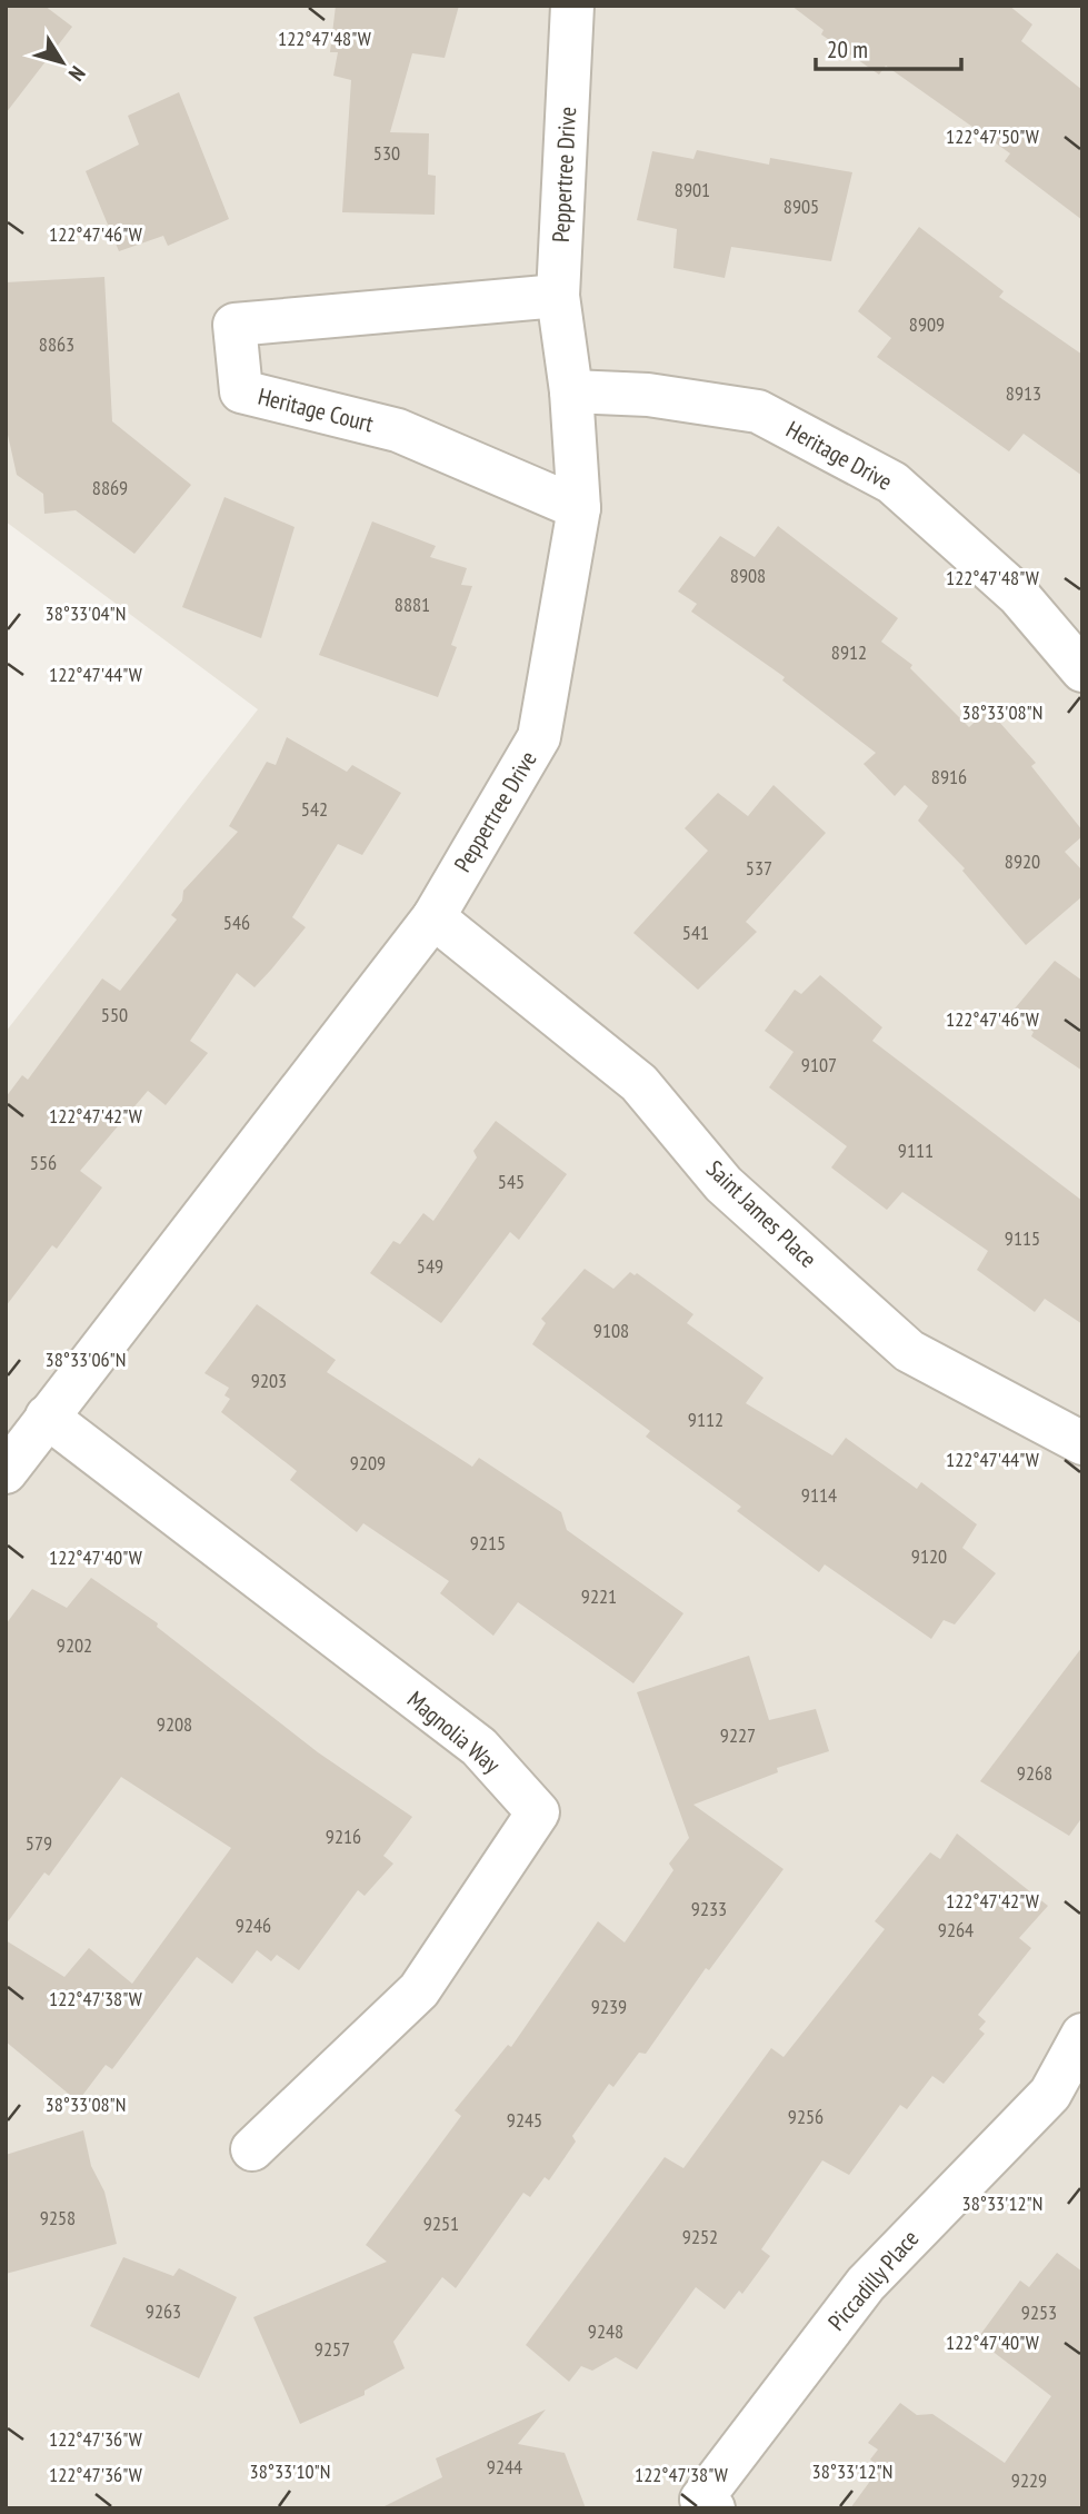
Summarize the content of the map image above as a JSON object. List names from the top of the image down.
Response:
{
  "streets": {
    "street": [
      "Peppertree Drive",
      "Heritage Court",
      "Heritage Drive",
      "Saint James Place",
      "Magnolia Way",
      "Piccadilly Place"
    ]
  },
  "crossings": [
    ["Peppertree Drive", "Heritage Court"],
    ["Peppertree Drive", "Heritage Drive"],
    ["Peppertree Drive", "Saint James Place"],
    ["Peppertree Drive", "Magnolia Way"]
  ],
  "house_numbers": [
    "530",
    "8901",
    "8905",
    "8909",
    "8863",
    "8913",
    "8869",
    "8908",
    "8881",
    "8912",
    "8916",
    "542",
    "8920",
    "537",
    "546",
    "541",
    "550",
    "9107",
    "9111",
    "556",
    "545",
    "9115",
    "549",
    "9108",
    "9203",
    "9112",
    "9209",
    "9114",
    "9215",
    "9120",
    "9221",
    "9202",
    "9208",
    "9227",
    "9268",
    "9216",
    "579",
    "9233",
    "9246",
    "9264",
    "9239",
    "9256",
    "9245",
    "9258",
    "9251",
    "9252",
    "9263",
    "9253",
    "9248",
    "9257",
    "9244",
    "9229"
  ],
  "scale_bar": "20 m",
  "north": "bottom right",
  "coordinates": [
    "122°47'48\"W",
    "122°47'50\"W",
    "122°47'46\"W",
    "38°33'04\"N",
    "122°47'44\"W",
    "38°33'08\"N",
    "122°47'42\"W",
    "38°33'06\"N",
    "122°47'40\"W",
    "122°47'38\"W",
    "38°33'12\"N",
    "122°47'36\"W",
    "38°33'10\"N"
  ]
}
